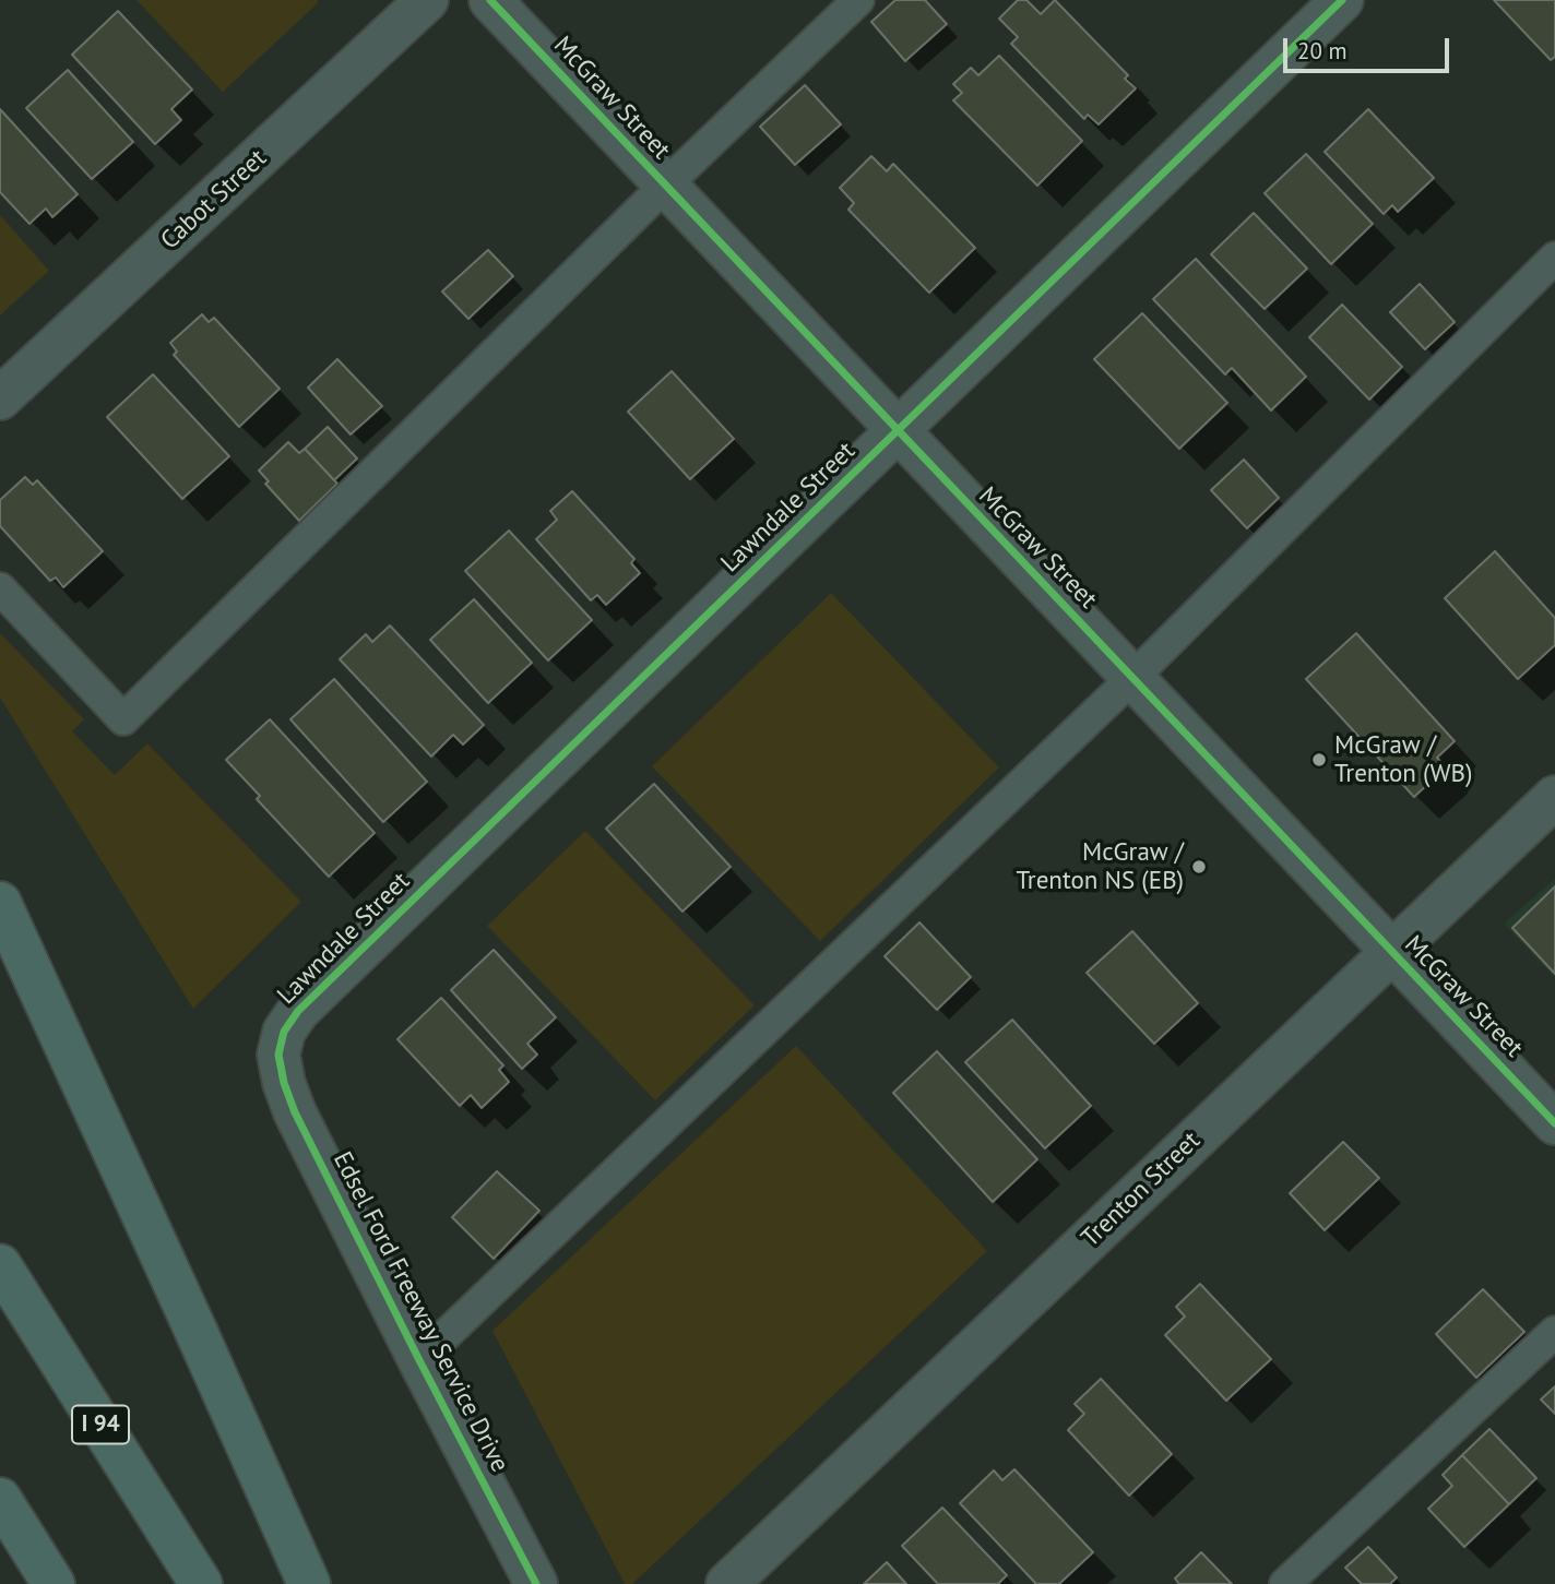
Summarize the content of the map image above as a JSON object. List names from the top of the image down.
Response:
{
  "streets": {
    "highway": ["I 94"],
    "street": [
      "McGraw Street",
      "Cabot Street",
      "Lawndale Street",
      "Trenton Street",
      "Edsel Ford Freeway Service Drive"
    ]
  },
  "crossings": [
    ["McGraw Street", "Lawndale Street"],
    ["McGraw Street", "Trenton Street"],
    ["Lawndale Street", "Edsel Ford Freeway Service Drive"]
  ],
  "places": ["McGraw / Trenton (WB)", "McGraw / Trenton NS (EB)"],
  "scale_bar": "20 m"
}
